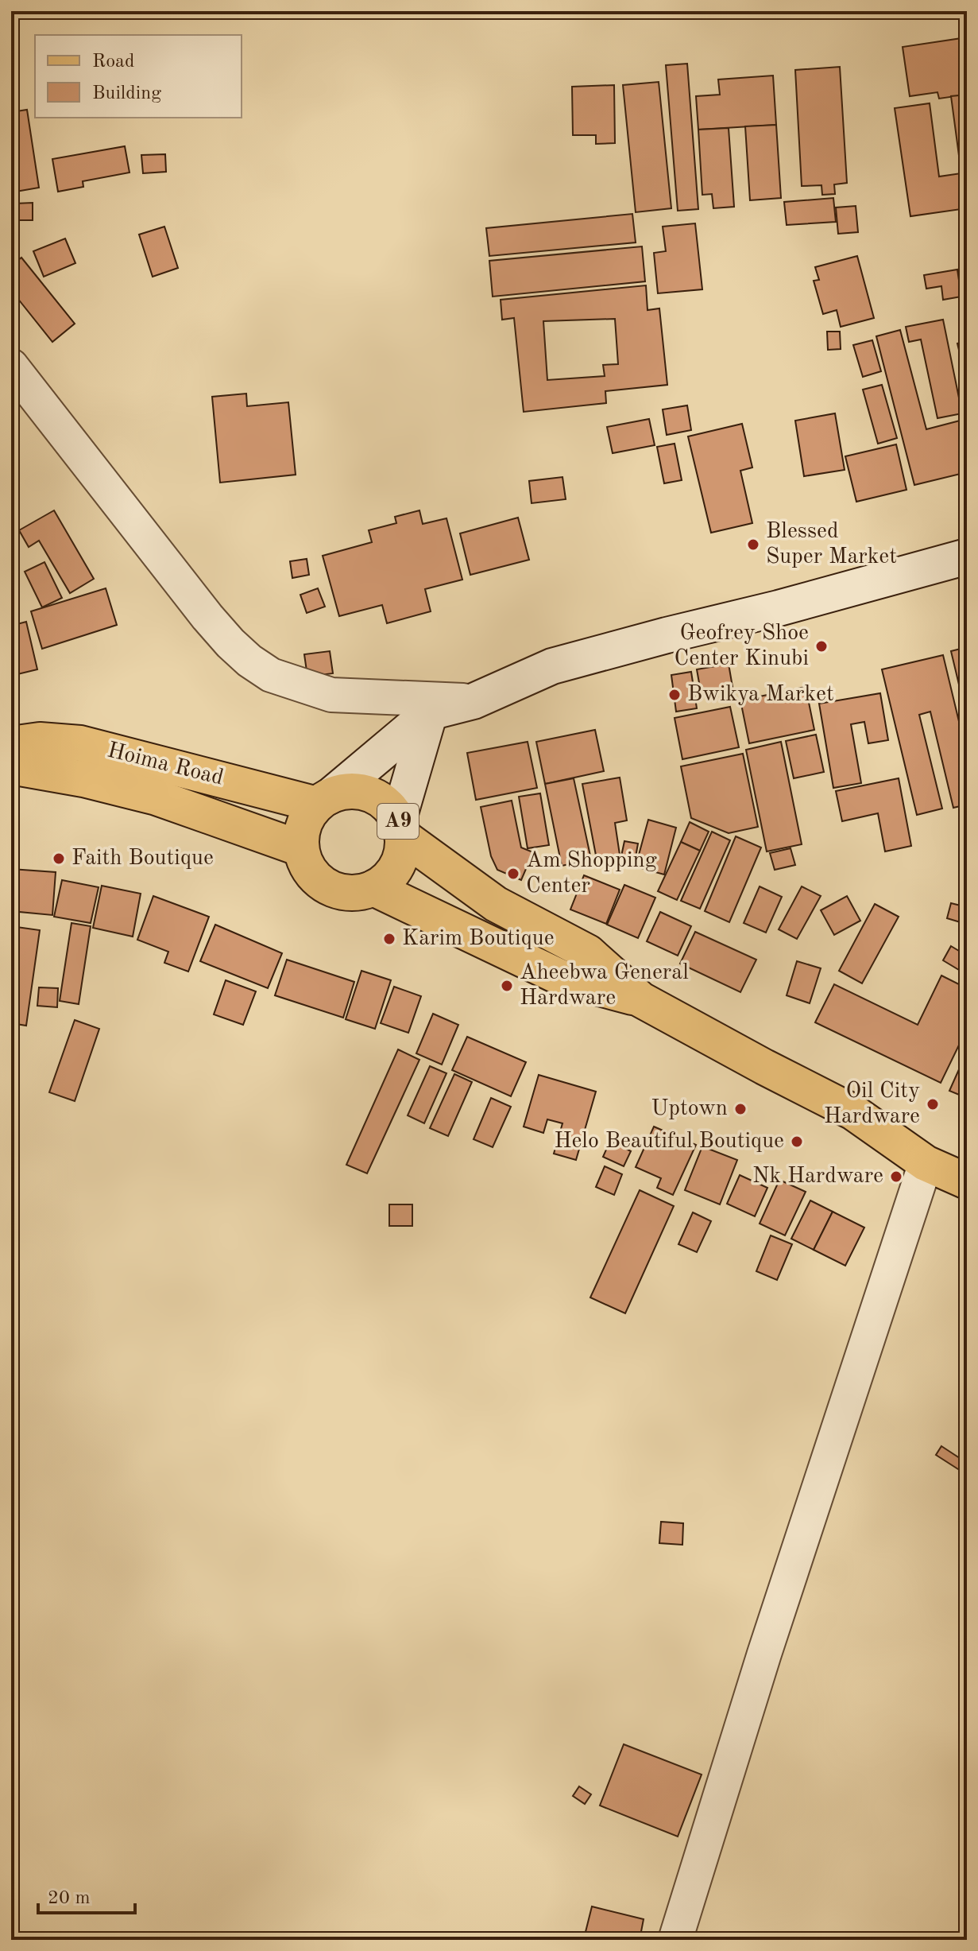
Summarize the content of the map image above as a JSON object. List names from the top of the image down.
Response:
{
  "streets": {
    "main road": ["Hoima Road", "A9"]
  },
  "crossings": [
    ["Hoima Road", "A9"]
  ],
  "places": [
    "Blessed Super Market",
    "Geofrey Shoe Center Kinubi",
    "Bwikya Market",
    "Faith Boutique",
    "Am Shopping Center",
    "Karim Boutique",
    "Aheebwa General Hardware",
    "Oil City Hardware",
    "Uptown",
    "Helo Beautiful Boutique",
    "Nk Hardware"
  ],
  "legend": ["Road", "Building"],
  "scale_bar": "20 m"
}
